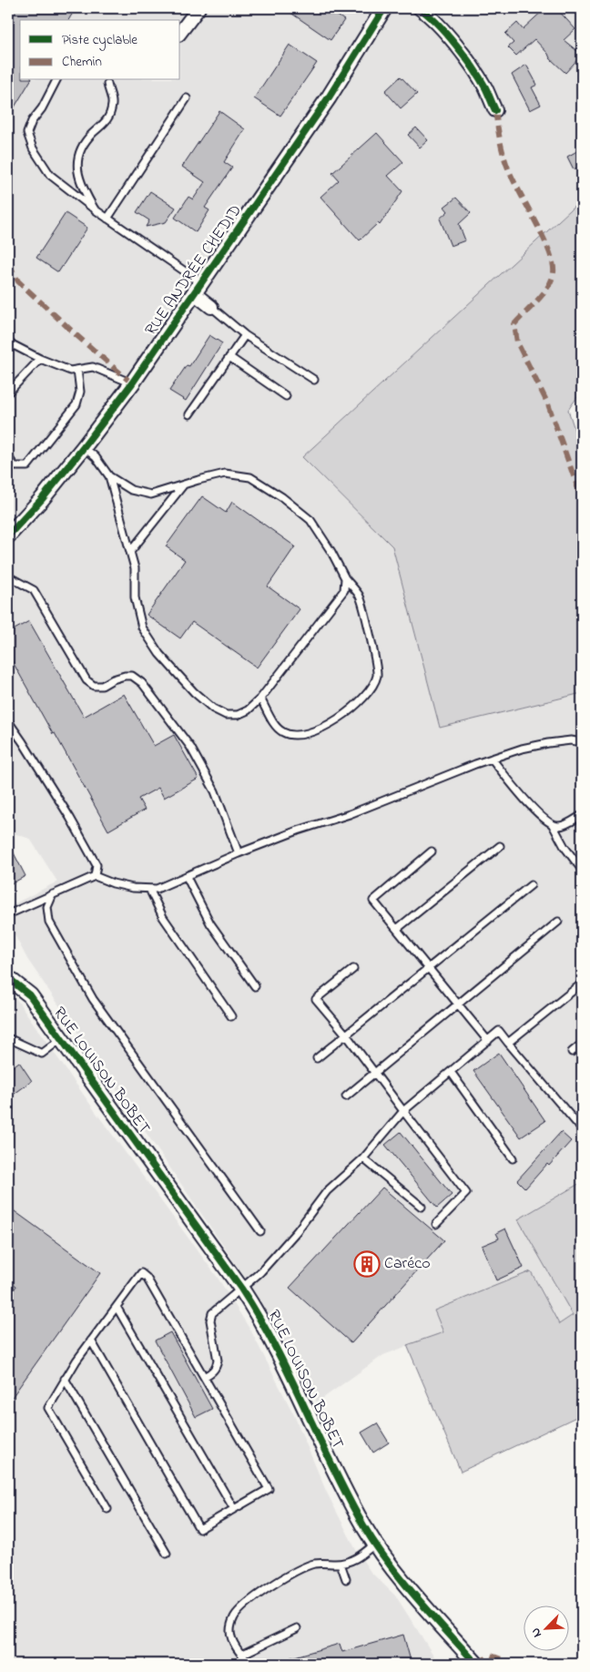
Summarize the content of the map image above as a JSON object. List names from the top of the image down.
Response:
{
  "streets": {
    "street": ["RUE ANDRÉE CHEDID", "RUE LOUISON BOBET"]
  },
  "places": {
    "building": ["Caréco"]
  },
  "legend": ["Piste cyclable", "Chemin"],
  "north": "bottom left"
}
